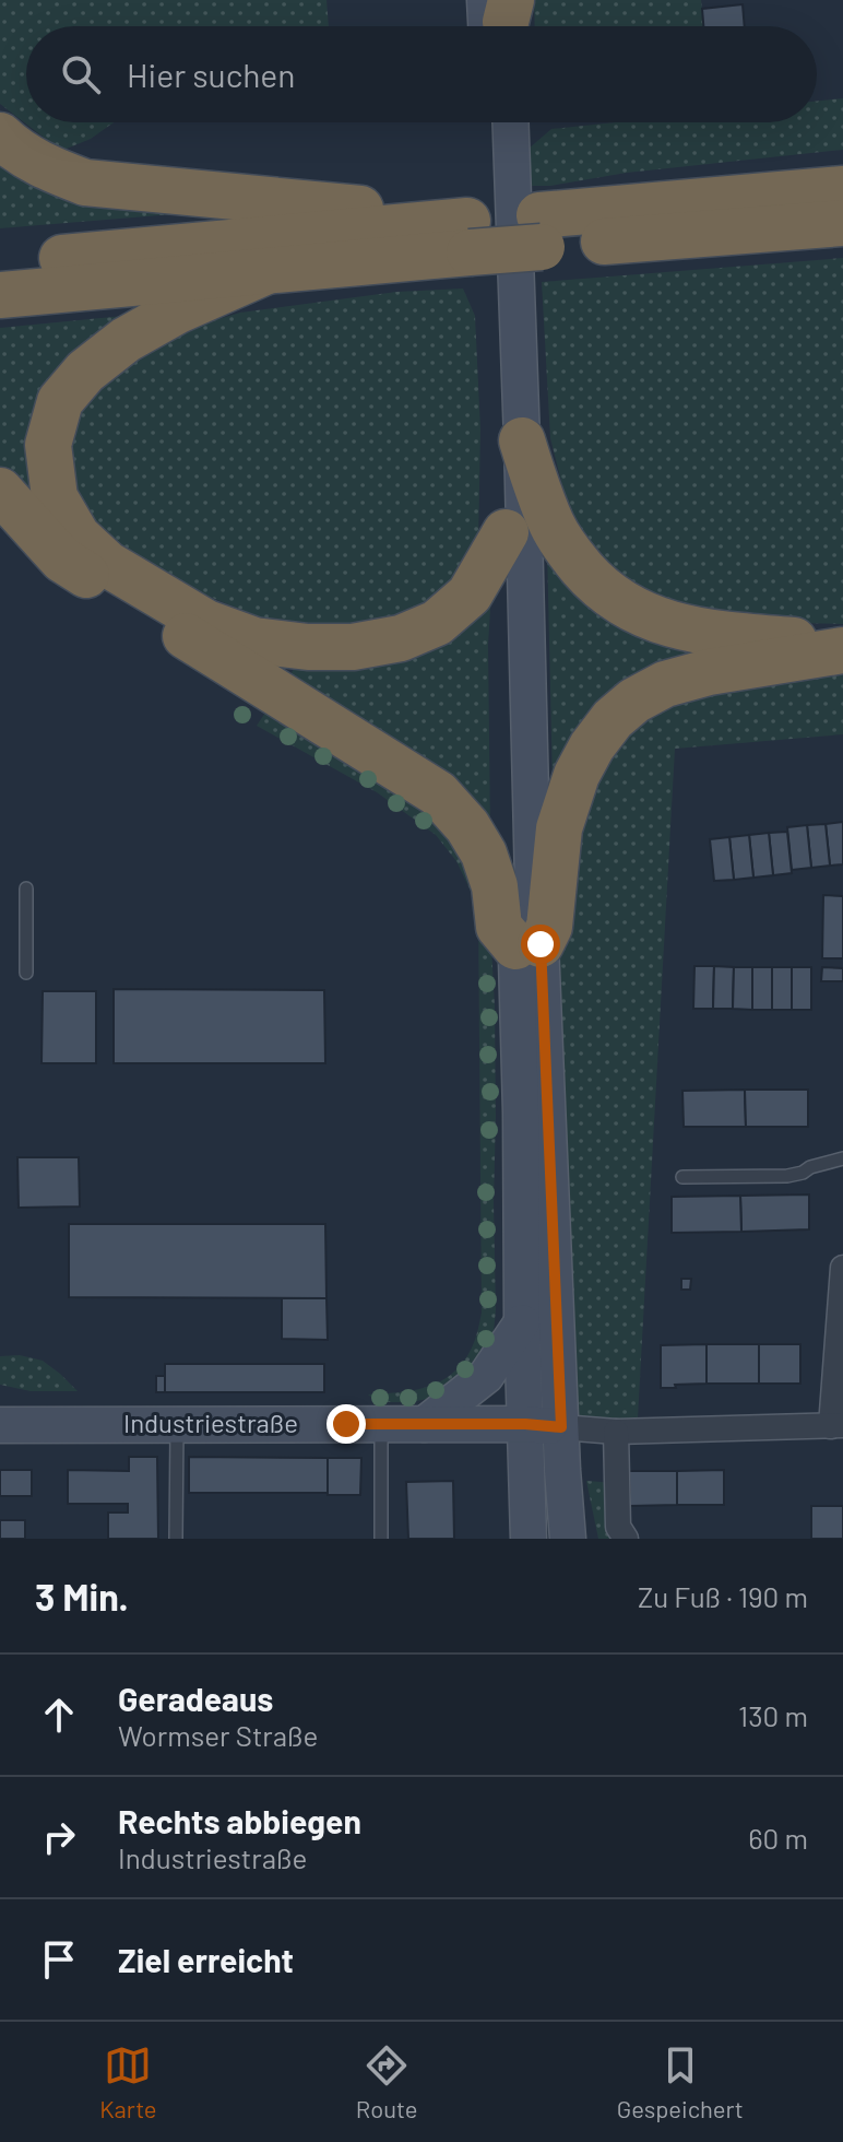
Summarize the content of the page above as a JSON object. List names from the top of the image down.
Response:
{
  "streets": {
    "main road": ["Industriestraße"]
  },
  "page": {
    "search": "Hier suchen",
    "heading": ["3 Min.", "Zu Fuß · 190 m"],
    "list": [
      ["Geradeaus", "Wormser Straße", "130 m"],
      ["Rechts abbiegen", "Industriestraße", "60 m"],
      "Ziel erreicht"
    ],
    "nav": ["Karte", "Route", "Gespeichert"]
  }
}
